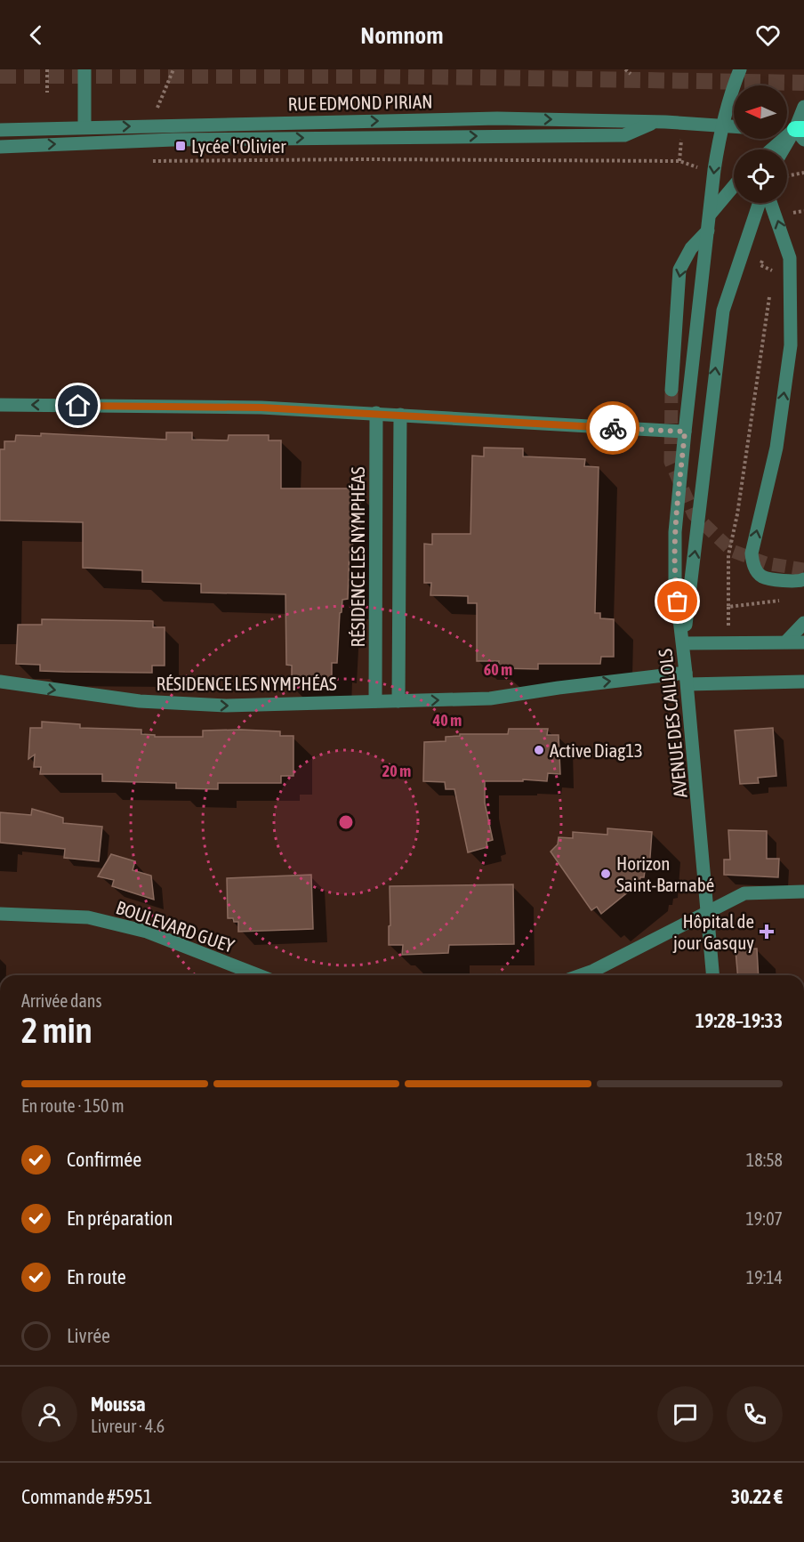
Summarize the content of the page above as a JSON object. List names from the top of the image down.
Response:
{
  "streets": {
    "street": [
      "RUE EDMOND PIRIAN",
      "RÉSIDENCE LES NYMPHÉAS",
      "AVENUE DES CAILLOLS",
      "BOULEVARD GUEY"
    ]
  },
  "crossings": [
    ["RUE EDMOND PIRIAN", "AVENUE DES CAILLOLS"],
    ["RÉSIDENCE LES NYMPHÉAS", "AVENUE DES CAILLOLS"]
  ],
  "one_way": ["RÉSIDENCE LES NYMPHÉAS"],
  "places": {
    "transit": ["Lycée l'Olivier"],
    "other": ["Active Diag13", "Horizon Saint-Barnabé"],
    "health": ["Hôpital de jour Gasquy"]
  },
  "north": "left",
  "page": {
    "header": "Nomnom",
    "heading": ["2 min", "Arrivée dans", "19:28–19:33"],
    "panel": [
      "Moussa",
      "Livreur · 4.6",
      "Commande #5951",
      "30.22 €"
    ],
    "bar": "En route · 150 m",
    "list": [
      ["Confirmée", "18:58"],
      ["En préparation", "19:07"],
      ["En route", "19:14"],
      "Livrée"
    ]
  },
  "rings": ["60 m", "40 m", "20 m"]
}
